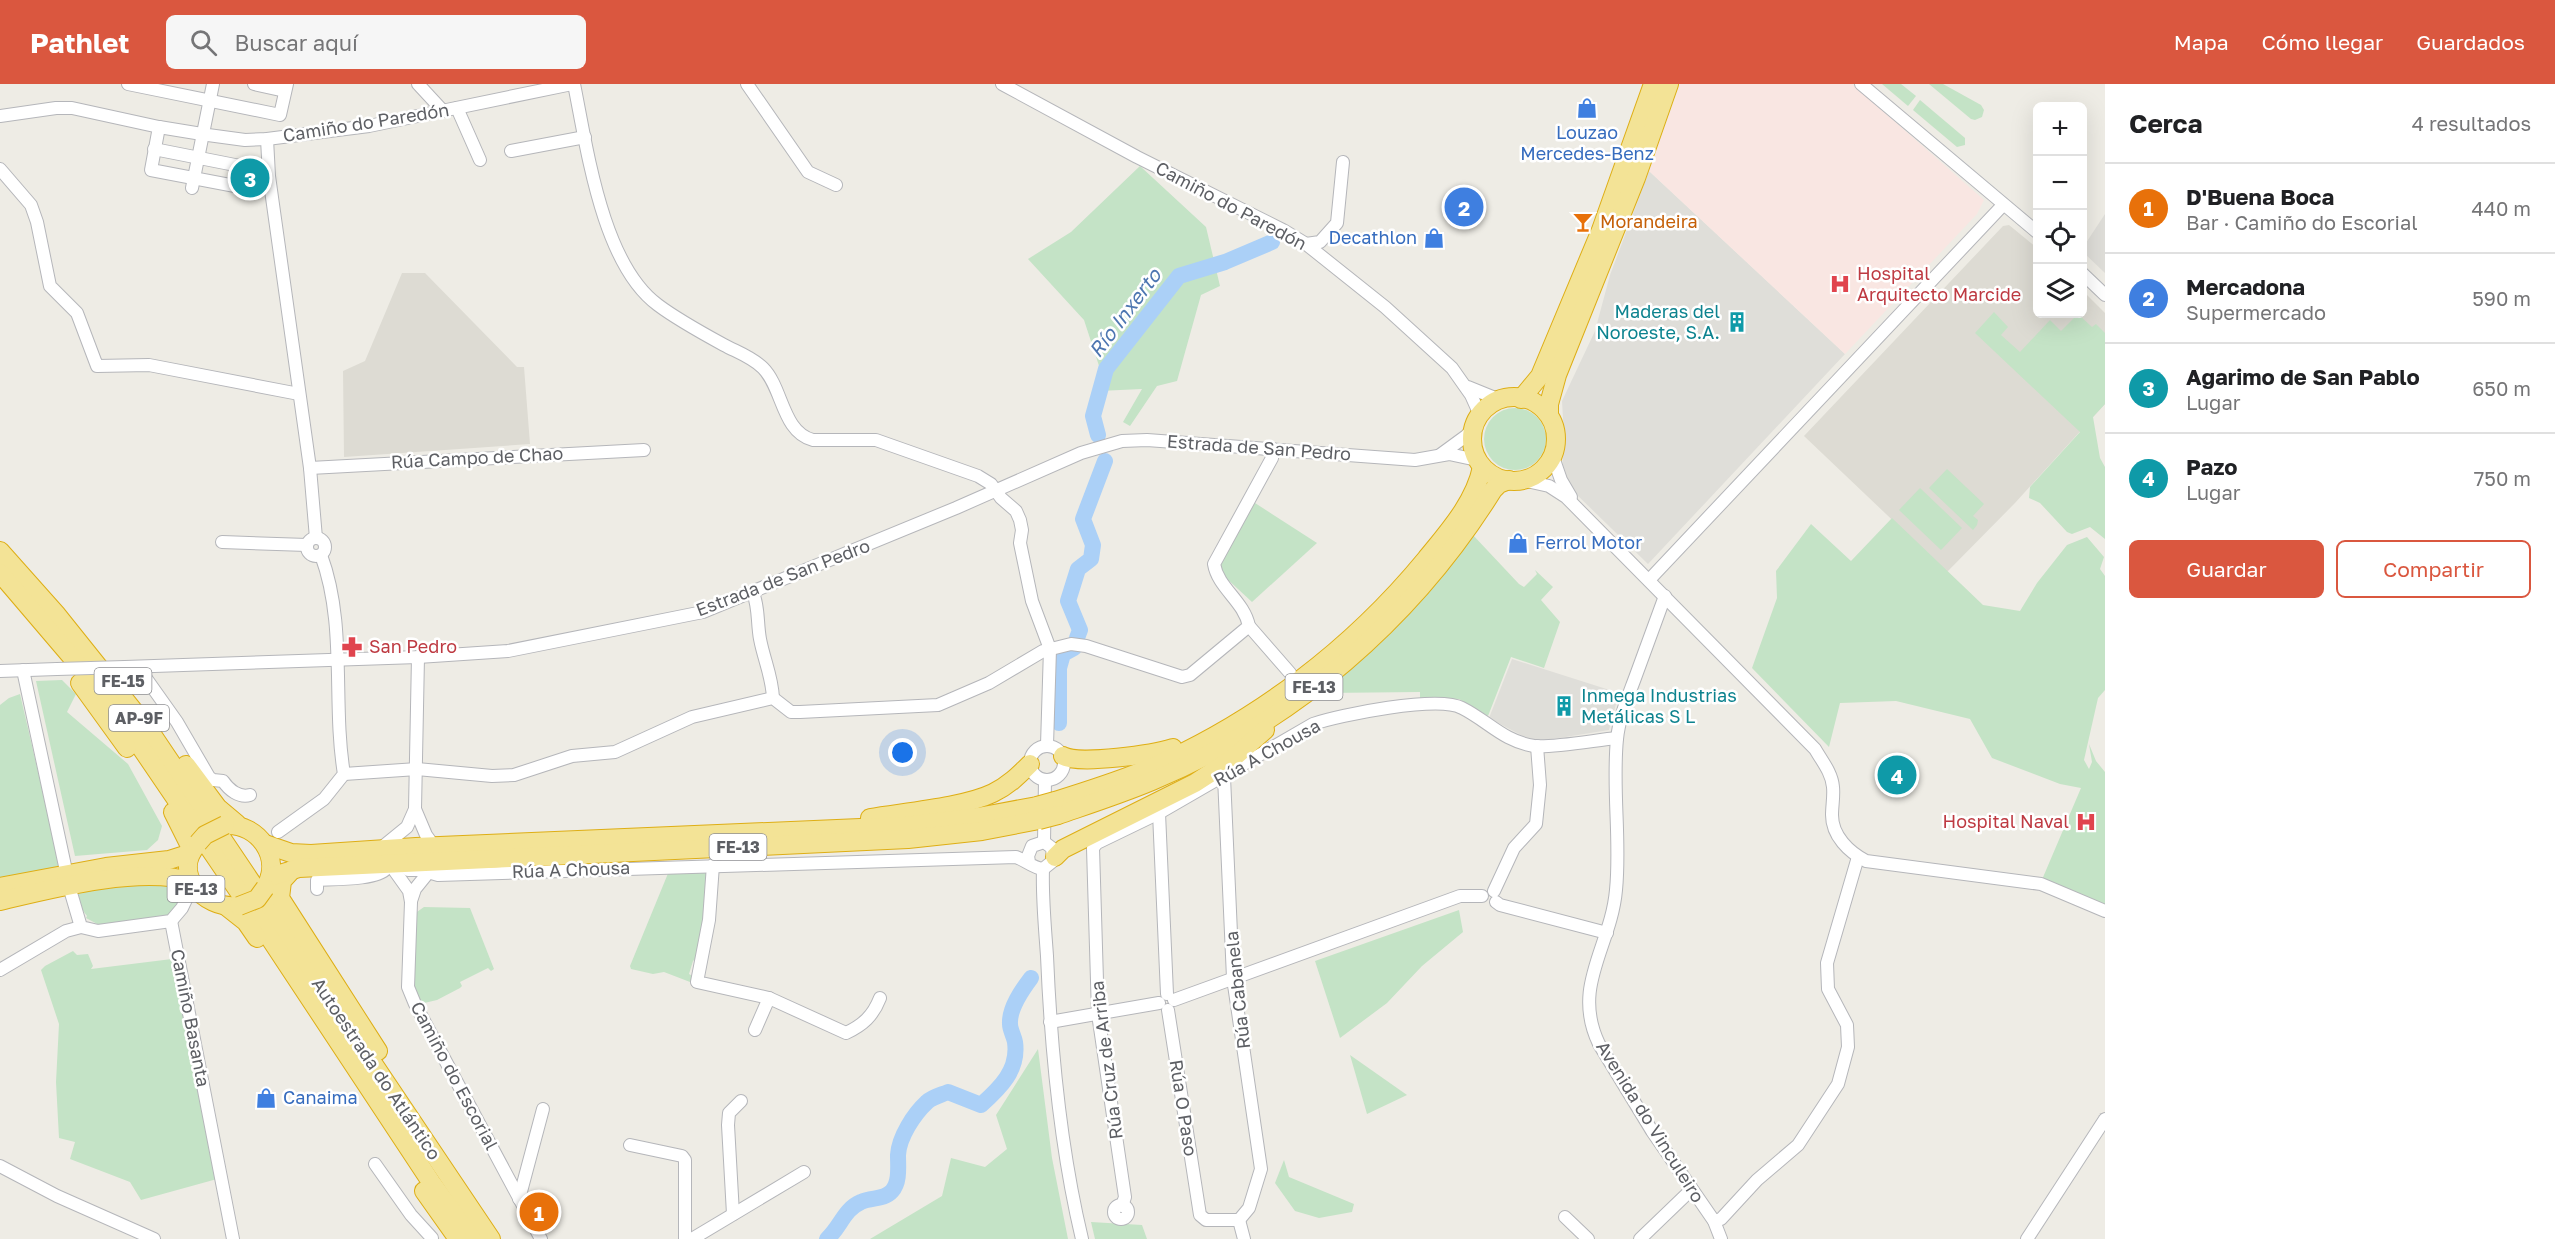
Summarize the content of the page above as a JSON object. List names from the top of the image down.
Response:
{
  "streets": {
    "highway": [
      "FE-15",
      "FE-13",
      "AP-9F",
      "Autoestrada do Atlántico"
    ],
    "street": [
      "Camiño do Paredón",
      "Estrada de San Pedro",
      "Rúa Campo de Chao",
      "Rúa A Chousa",
      "Rúa Cabanela",
      "Camiño Basanta",
      "Rúa Cruz de Arriba",
      "Camiño do Escorial",
      "Rúa O Paso",
      "Avenida do Vinculeiro"
    ]
  },
  "crossings": [
    ["FE-15", "FE-13"],
    ["FE-15", "AP-9F"],
    ["FE-15", "Autoestrada do Atlántico"],
    ["FE-13", "AP-9F"],
    ["FE-13", "Rúa A Chousa"],
    ["FE-13", "Autoestrada do Atlántico"],
    ["AP-9F", "Autoestrada do Atlántico"],
    ["Rúa A Chousa", "Rúa Cabanela"],
    ["Rúa A Chousa", "Rúa Cruz de Arriba"],
    ["Rúa A Chousa", "Rúa O Paso"],
    ["Rúa A Chousa", "Avenida do Vinculeiro"],
    ["Rúa Cabanela", "Rúa O Paso"]
  ],
  "water": ["Río Inxerto"],
  "places": {
    "shop": [
      "Louzao Mercedes-Benz",
      "Decathlon",
      "Ferrol Motor",
      "Canaima"
    ],
    "bar": ["Morandeira"],
    "hospital": ["Hospital Arquitecto Marcide", "Hospital Naval"],
    "building": ["Maderas del Noroeste, S.A.", "Inmega Industrias Metálicas S L"],
    "pharmacy": ["San Pedro"]
  },
  "page": {
    "header": "Pathlet",
    "search": "Buscar aquí",
    "nav": ["Mapa", "Cómo llegar", "Guardados"],
    "heading": ["Cerca", "4 resultados"],
    "map_buttons": ["+", "−"],
    "pins": [
      "3",
      "2",
      "4",
      "1"
    ],
    "list": [
      {
        "mark": "1",
        "name": "D'Buena Boca",
        "note": "Bar · Camiño do Escorial",
        "value": "440 m"
      },
      {
        "mark": "2",
        "name": "Mercadona",
        "note": "Supermercado",
        "value": "590 m"
      },
      {
        "mark": "3",
        "name": "Agarimo de San Pablo",
        "note": "Lugar",
        "value": "650 m"
      },
      {
        "mark": "4",
        "name": "Pazo",
        "note": "Lugar",
        "value": "750 m"
      }
    ],
    "buttons": ["Guardar", "Compartir"]
  }
}
